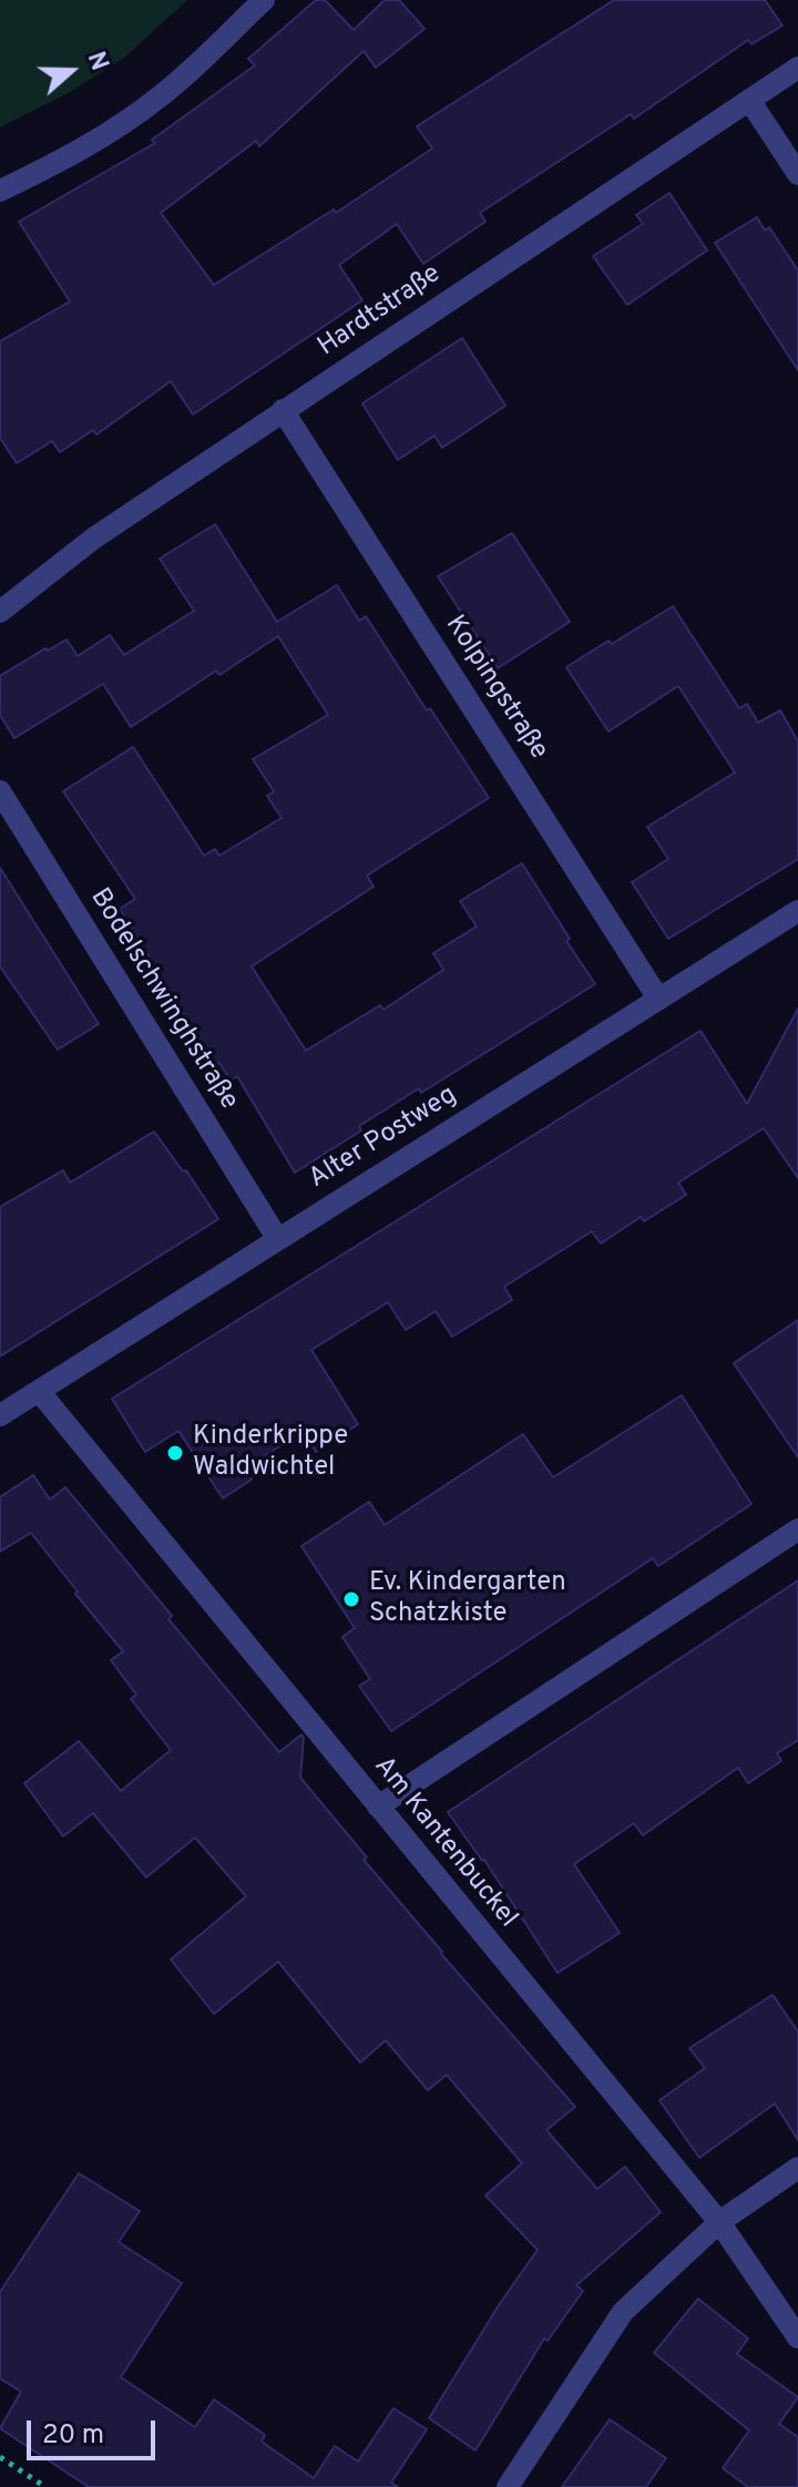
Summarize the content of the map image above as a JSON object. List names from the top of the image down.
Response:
{
  "streets": {
    "street": [
      "Hardtstraße",
      "Kolpingstraße",
      "Bodelschwinghstraße",
      "Alter Postweg",
      "Am Kantenbuckel"
    ]
  },
  "crossings": [
    ["Hardtstraße", "Kolpingstraße"],
    ["Kolpingstraße", "Alter Postweg"],
    ["Bodelschwinghstraße", "Alter Postweg"],
    ["Alter Postweg", "Am Kantenbuckel"]
  ],
  "places": ["Kinderkrippe Waldwichtel", "Ev. Kindergarten Schatzkiste"],
  "scale_bar": "20 m",
  "north": "right"
}
